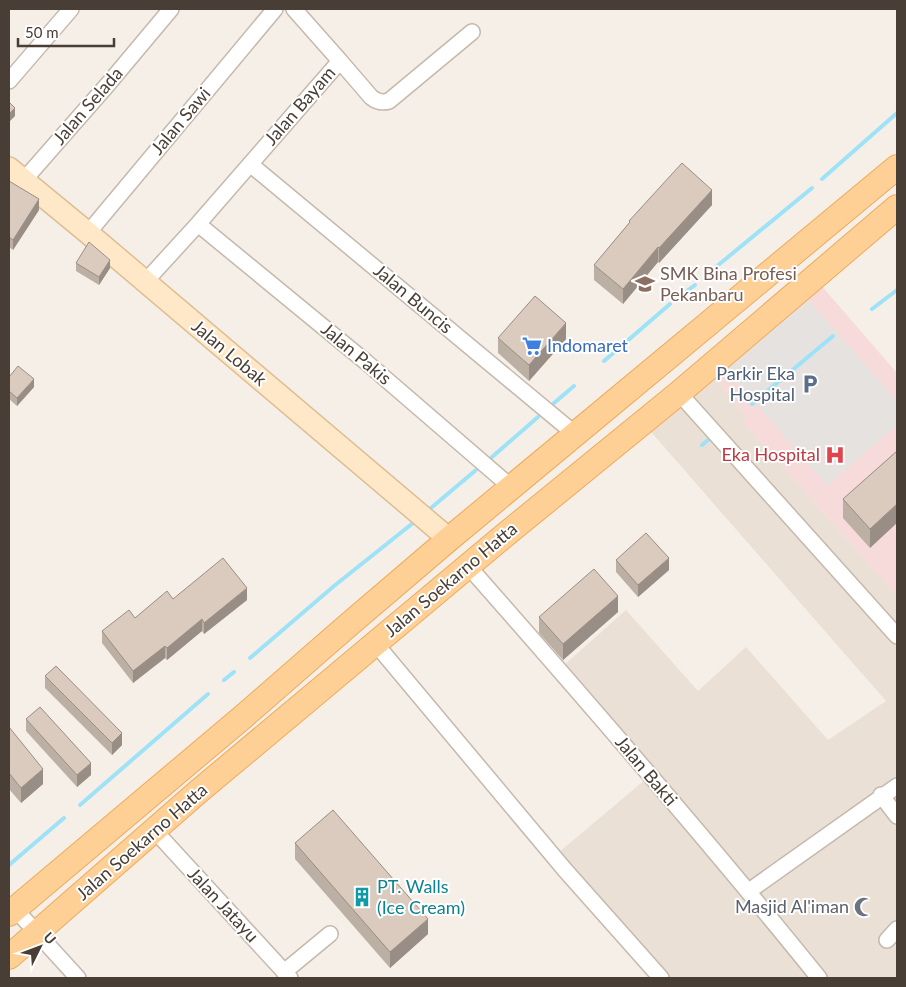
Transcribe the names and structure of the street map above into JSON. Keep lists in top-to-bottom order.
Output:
{
  "streets": {
    "main road": ["Jalan Lobak", "Jalan Soekarno Hatta"],
    "street": [
      "Jalan Selada",
      "Jalan Bayam",
      "Jalan Sawi",
      "Jalan Buncis",
      "Jalan Pakis",
      "Jalan Bakti",
      "Jalan Jatayu"
    ]
  },
  "crossings": [
    ["Jalan Selada", "Jalan Lobak"],
    ["Jalan Bayam", "Jalan Buncis"],
    ["Jalan Bayam", "Jalan Lobak"],
    ["Jalan Bayam", "Jalan Pakis"],
    ["Jalan Sawi", "Jalan Lobak"],
    ["Jalan Buncis", "Jalan Soekarno Hatta"],
    ["Jalan Lobak", "Jalan Soekarno Hatta"],
    ["Jalan Pakis", "Jalan Soekarno Hatta"],
    ["Jalan Soekarno Hatta", "Jalan Bakti"],
    ["Jalan Soekarno Hatta", "Jalan Jatayu"]
  ],
  "places": {
    "school or university": ["SMK Bina Profesi Pekanbaru"],
    "supermarket": ["Indomaret"],
    "parking": ["Parkir Eka Hospital"],
    "hospital": ["Eka Hospital"],
    "building": ["PT. Walls (Ice Cream)"],
    "mosque": ["Masjid Al'iman"]
  },
  "scale_bar": "50 m",
  "north": "top right"
}
